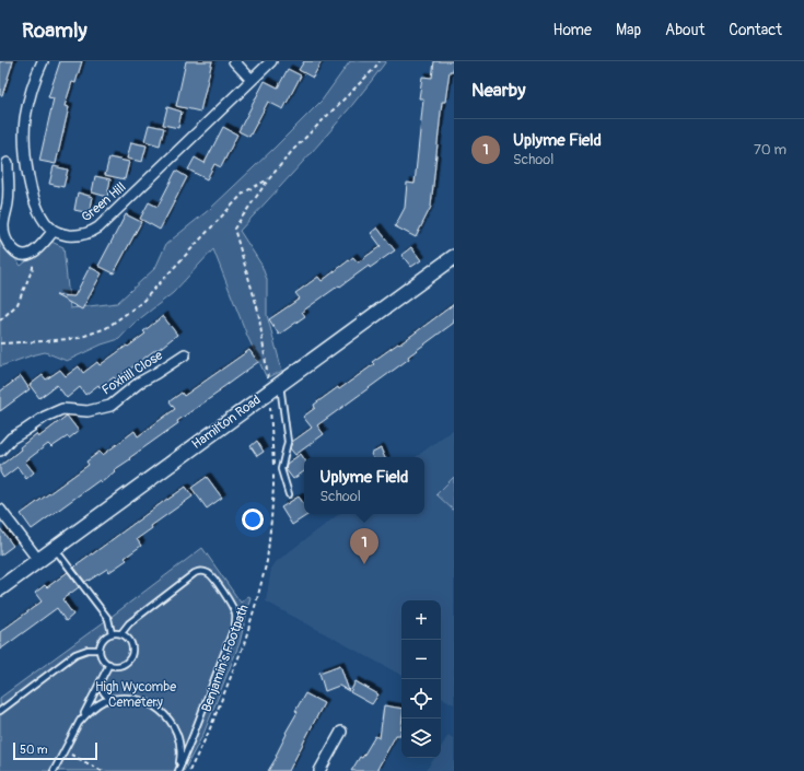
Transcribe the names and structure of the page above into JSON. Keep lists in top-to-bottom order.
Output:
{
  "streets": {
    "street": ["Green Hill", "Foxhill Close", "Hamilton Road"],
    "path": ["Benjamin's Footpath"]
  },
  "crossings": [
    ["Hamilton Road", "Benjamin's Footpath"]
  ],
  "parks": ["High Wycombe Cemetery"],
  "scale_bar": "50 m",
  "page": {
    "header": "Roamly",
    "nav": [
      "Home",
      "Map",
      "About",
      "Contact"
    ],
    "heading": "Nearby",
    "list": [
      {
        "mark": "1",
        "name": "Uplyme Field",
        "note": "School",
        "value": "70 m"
      }
    ],
    "popup": ["Uplyme Field", "School"],
    "pins": "1",
    "map_buttons": ["+", "−"],
    "scale": "50 m"
  }
}
